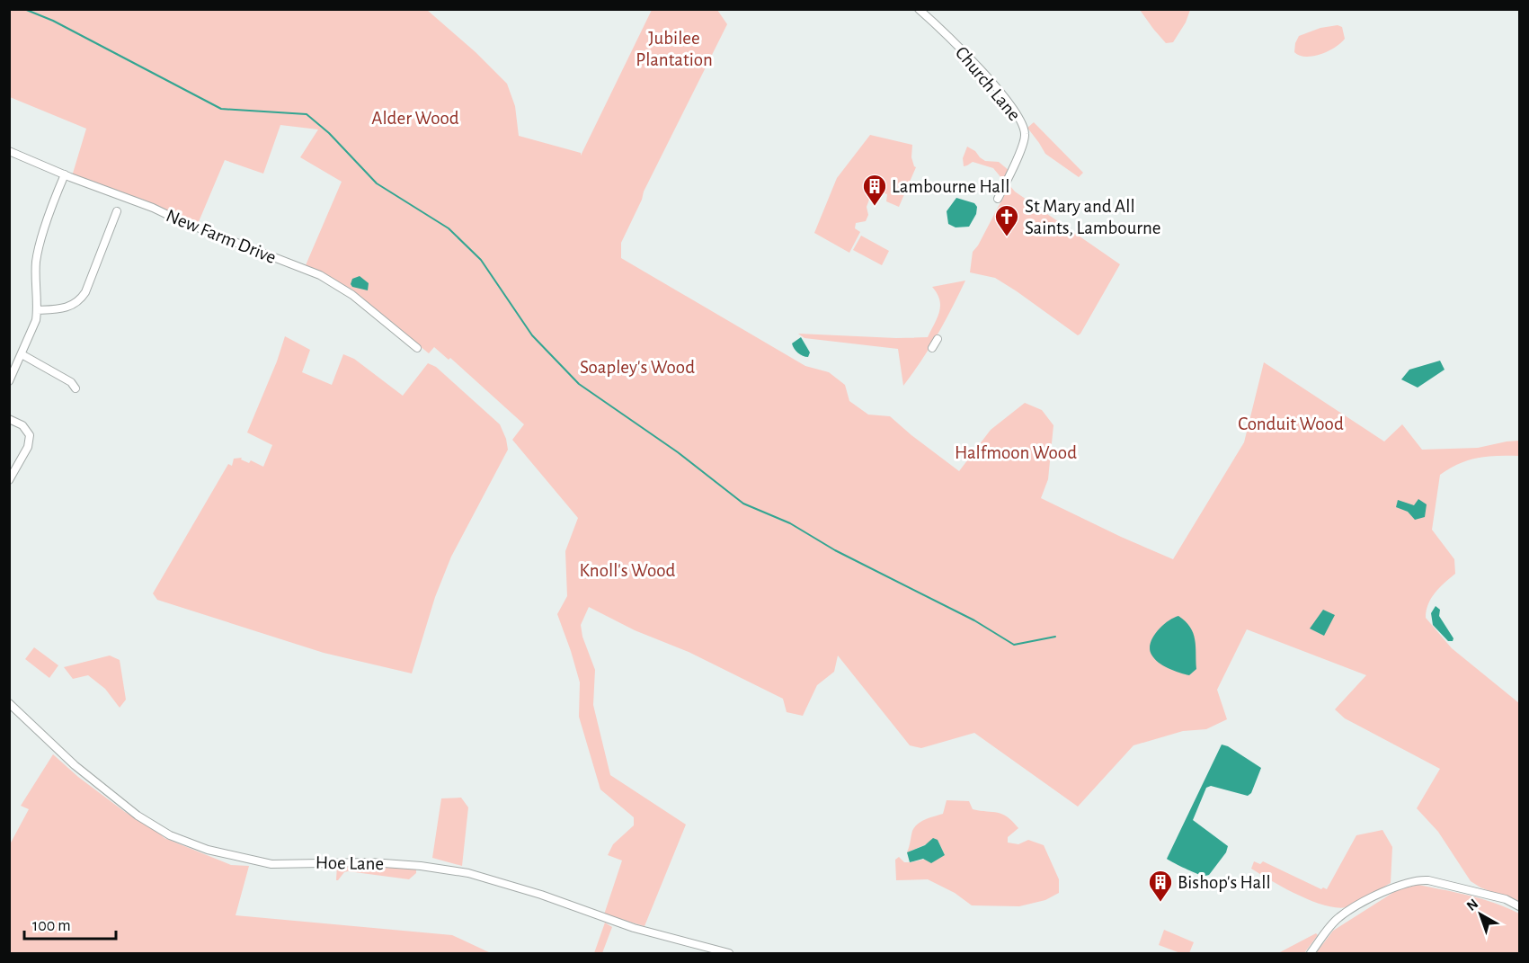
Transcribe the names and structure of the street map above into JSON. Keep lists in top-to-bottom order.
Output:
{
  "streets": {
    "street": ["Church Lane", "New Farm Drive", "Hoe Lane"]
  },
  "parks": [
    "Jubilee Plantation",
    "Alder Wood",
    "Soapley's Wood",
    "Conduit Wood",
    "Halfmoon Wood",
    "Knoll's Wood"
  ],
  "places": {
    "building": ["Lambourne Hall", "Bishop's Hall"],
    "church": ["St Mary and All Saints, Lambourne"]
  },
  "scale_bar": "100 m",
  "north": "top left"
}
